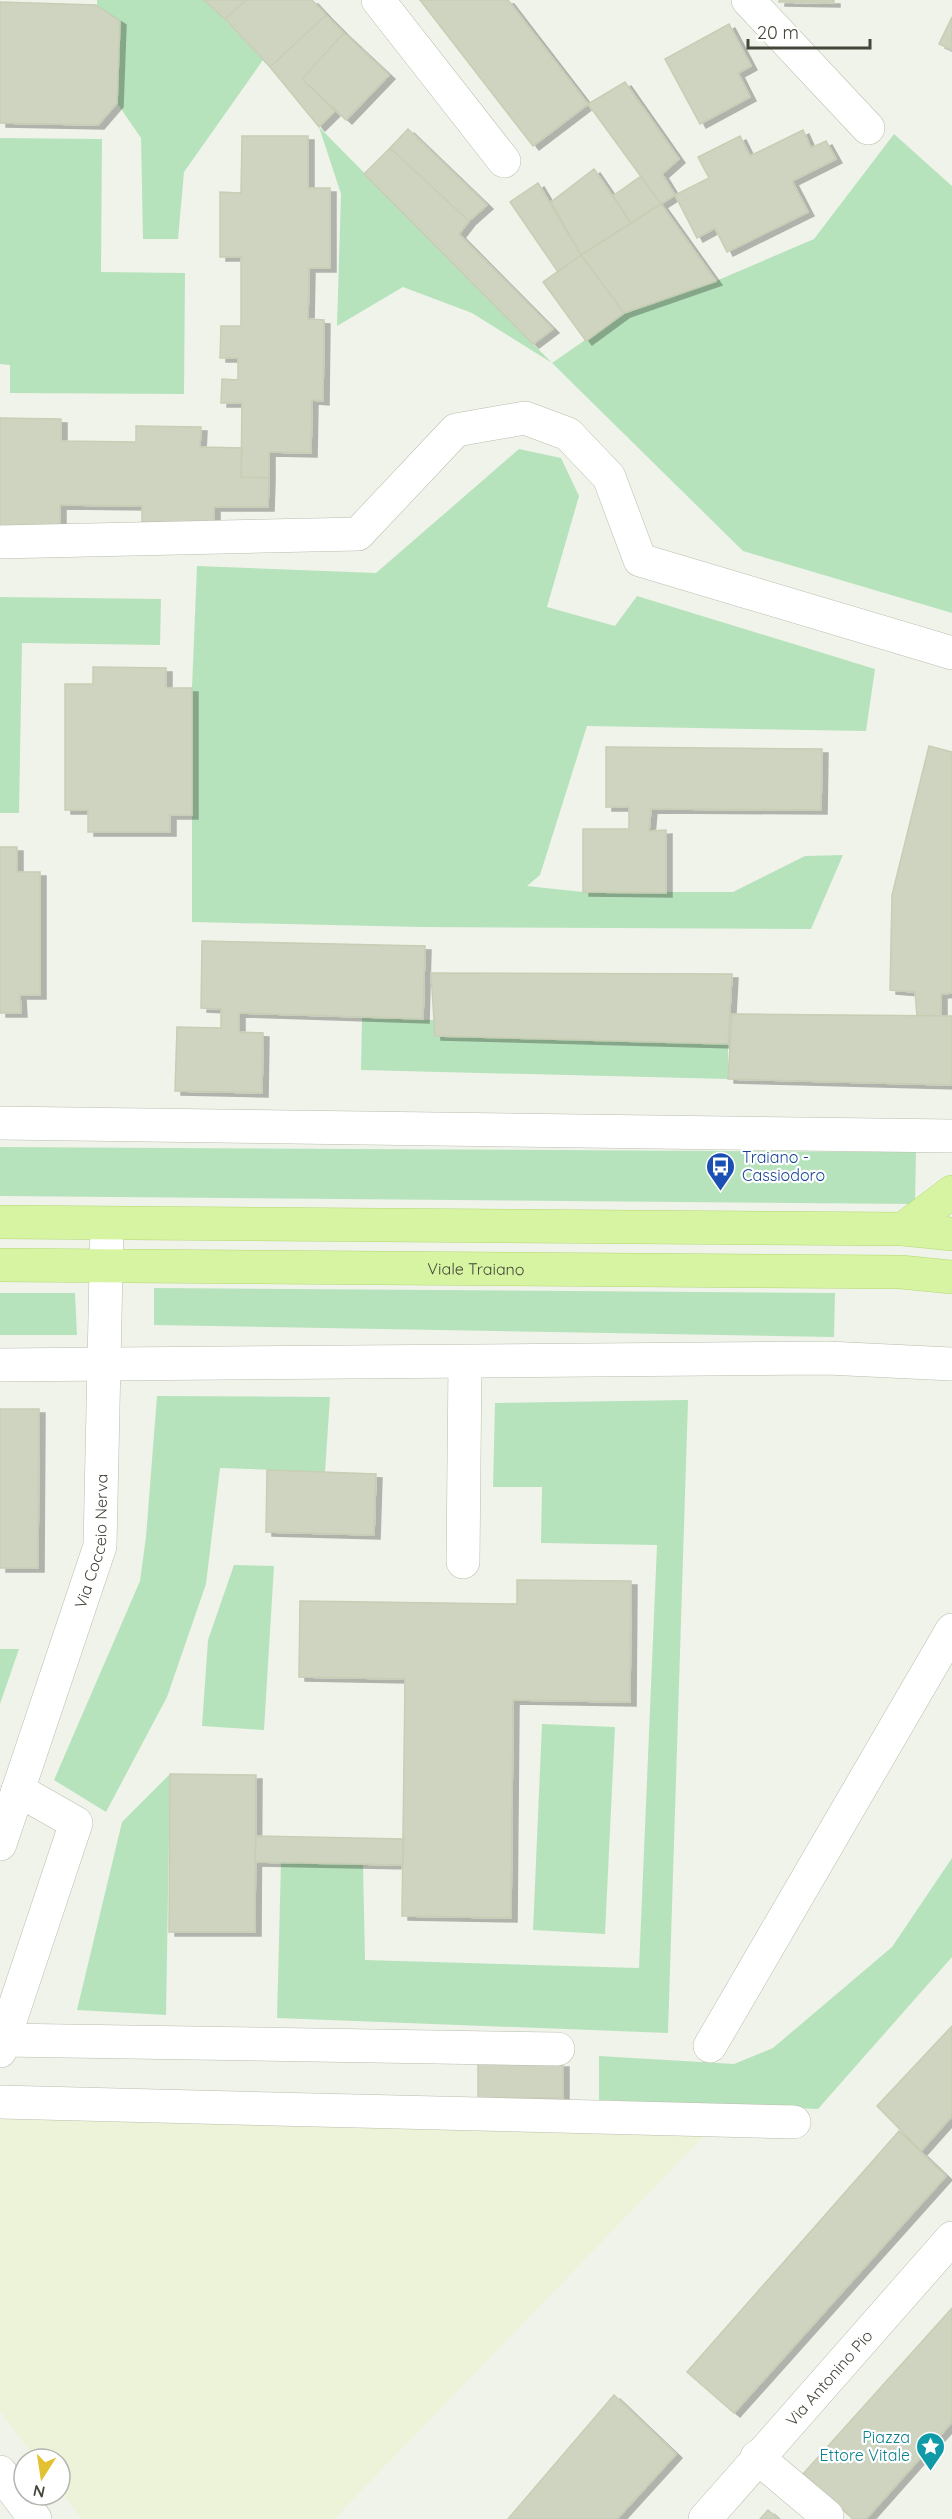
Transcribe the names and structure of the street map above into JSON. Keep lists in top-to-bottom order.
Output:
{
  "streets": {
    "main road": ["Viale Traiano"],
    "street": ["Via Cocceio Nerva", "Via Antonino Pio"]
  },
  "crossings": [
    ["Viale Traiano", "Via Cocceio Nerva"]
  ],
  "places": {
    "bus stop": ["Traiano - Cassiodoro"],
    "place": ["Piazza Ettore Vitale"]
  },
  "scale_bar": "20 m",
  "north": "bottom"
}
